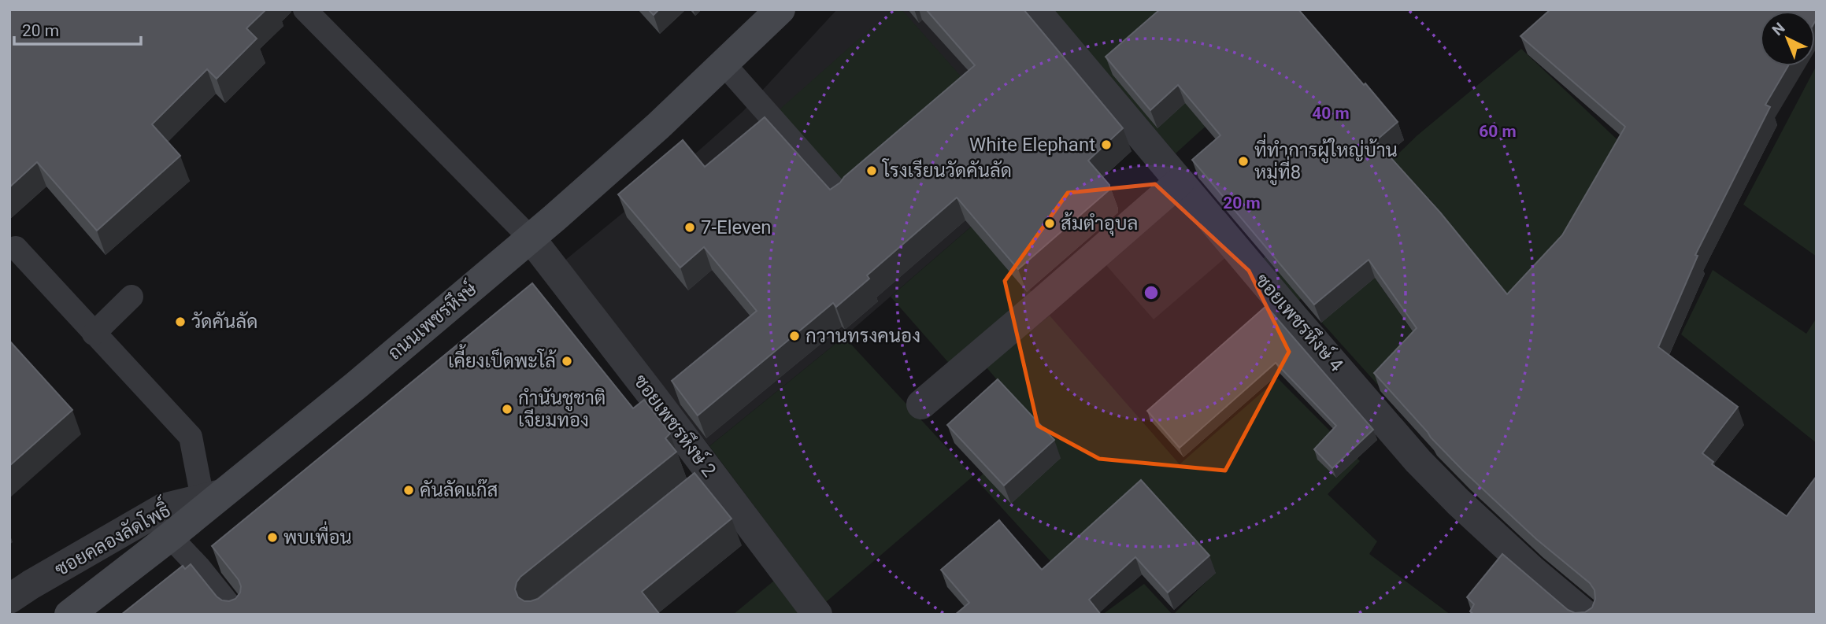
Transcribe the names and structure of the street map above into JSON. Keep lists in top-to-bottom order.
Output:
{
  "streets": {
    "main road": ["ถนนเพชรหึงษ์"],
    "street": ["ซอยเพชรหึงษ์ 4", "ซอยเพชรหึงษ์ 2", "ซอยคลองลัดโพธิ์"]
  },
  "crossings": [
    ["ถนนเพชรหึงษ์", "ซอยเพชรหึงษ์ 2"],
    ["ถนนเพชรหึงษ์", "ซอยคลองลัดโพธิ์"]
  ],
  "places": [
    "White Elephant",
    "ที่ทำการผู้ใหญ่บ้าน หมู่ที่8",
    "โรงเรียนวัดคันลัด",
    "ส้มตำอุบล",
    "7-Eleven",
    "วัดคันลัด",
    "กวานทรงคนอง",
    "เคี้ยงเป็ดพะโล้",
    "กำนันชูชาติ เจียมทอง",
    "คันลัดแก๊ส",
    "พบเพื่อน"
  ],
  "scale_bar": "20 m",
  "north": "top left",
  "rings": ["40 m", "60 m", "20 m"]
}
